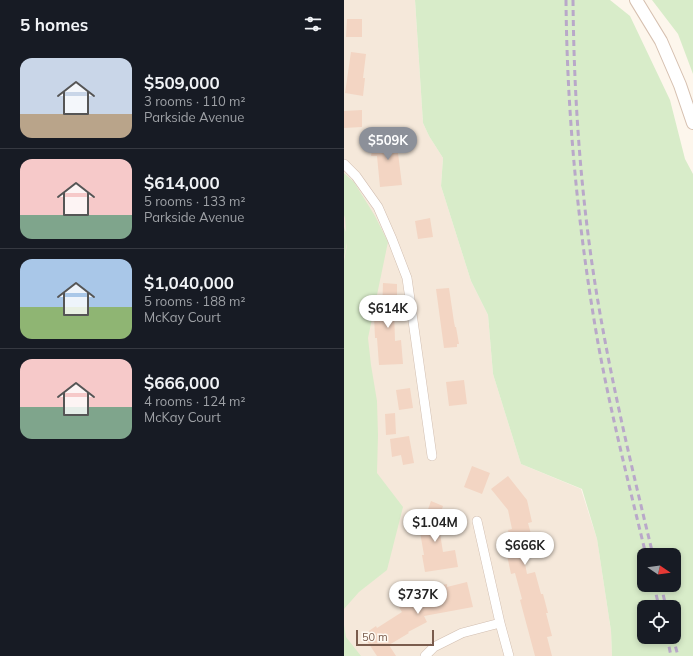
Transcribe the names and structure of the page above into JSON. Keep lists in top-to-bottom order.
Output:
{
  "scale_bar": "50 m",
  "north": "right",
  "page": {
    "heading": "5 homes",
    "list": [
      {
        "name": "$509,000",
        "note": "3 rooms · 110 m² · Parkside Avenue"
      },
      {
        "name": "$614,000",
        "note": "5 rooms · 133 m² · Parkside Avenue"
      },
      {
        "name": "$1,040,000",
        "note": "5 rooms · 188 m² · McKay Court"
      },
      {
        "name": "$666,000",
        "note": "4 rooms · 124 m² · McKay Court"
      }
    ],
    "price": [
      "$509K",
      "$614K",
      "$1.04M",
      "$666K",
      "$737K"
    ],
    "scale": "50 m"
  }
}
